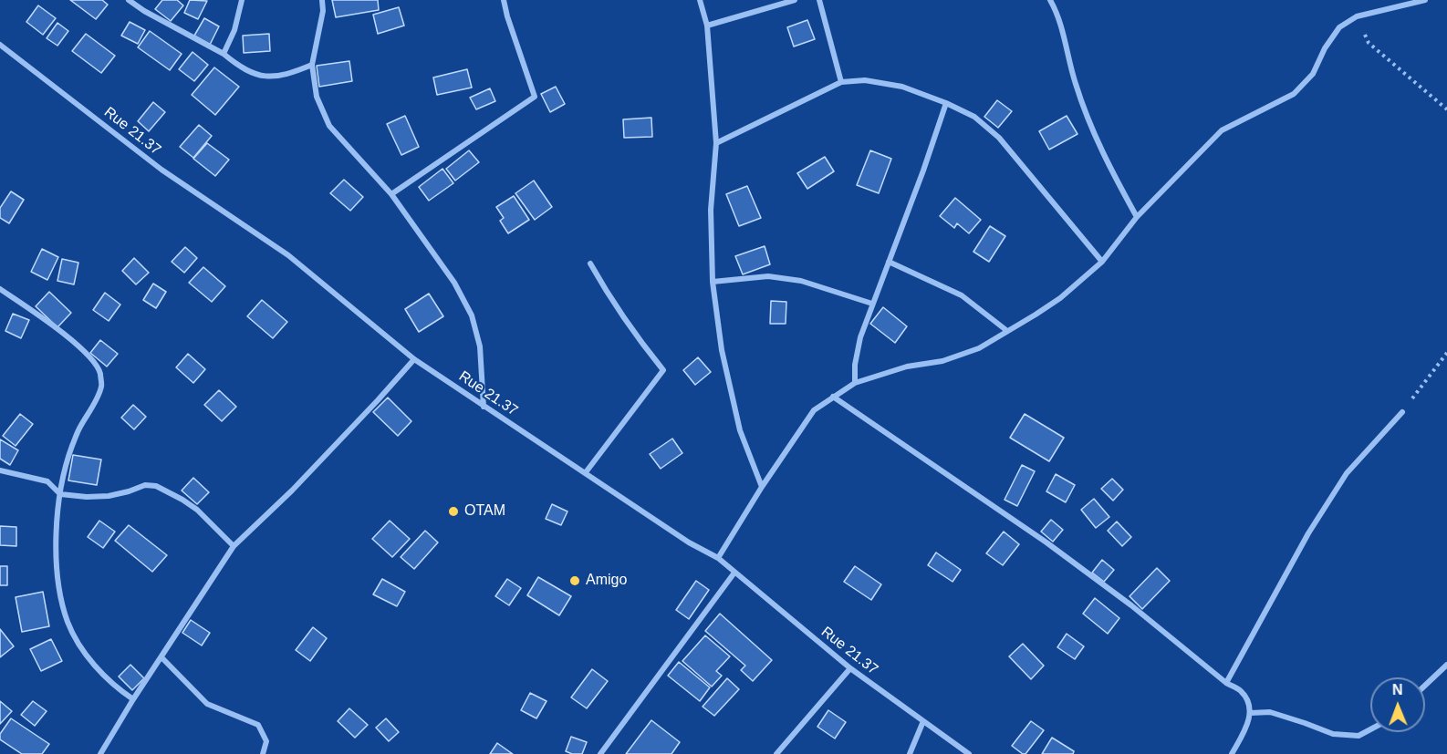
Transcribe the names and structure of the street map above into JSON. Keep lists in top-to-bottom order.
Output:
{
  "streets": {
    "street": ["Rue 21.37"]
  },
  "places": ["OTAM", "Amigo"],
  "north": "top"
}
